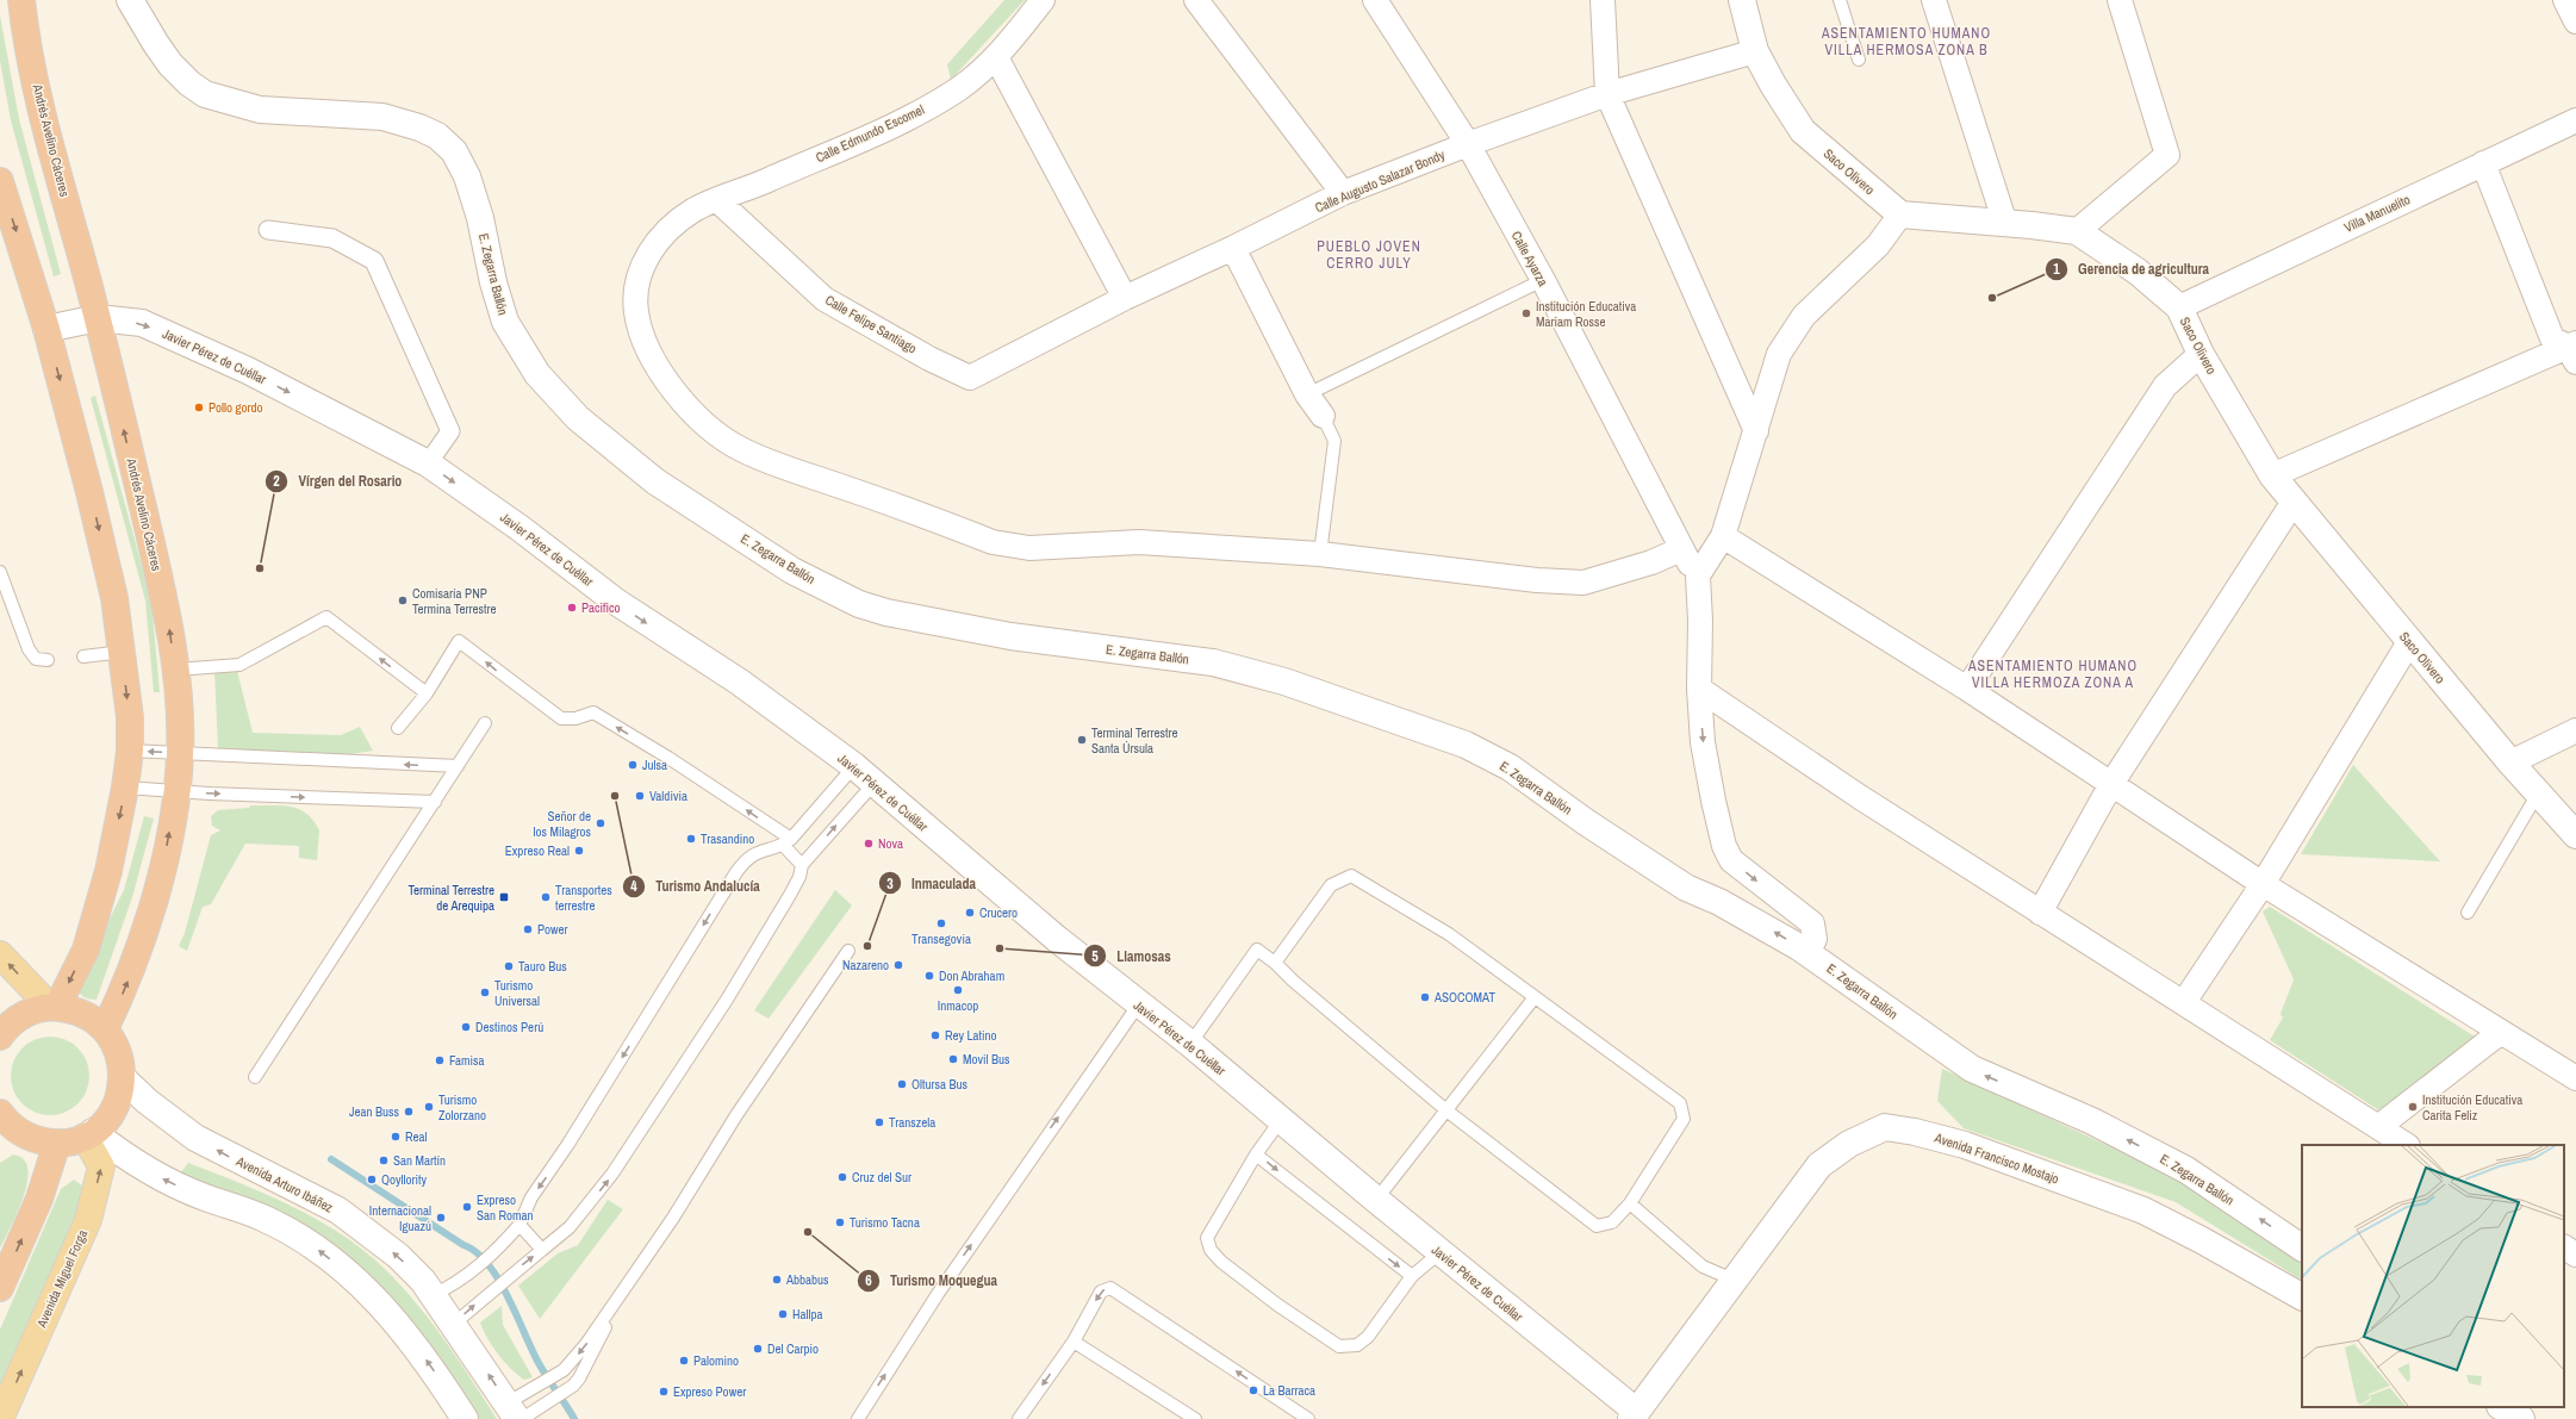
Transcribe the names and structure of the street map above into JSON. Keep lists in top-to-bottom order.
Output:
{
  "streets": {
    "highway": ["Andrés Avelino Cáceres"],
    "main road": ["Avenida Miguel Forga"],
    "street": [
      "Calle Edmundo Escomel",
      "Saco Olivero",
      "Calle Augusto Salazar Bondy",
      "Villa Manuelito",
      "Calle Ayarza",
      "E. Zegarra Ballón",
      "Calle Felipe Santiago",
      "Javier Pérez de Cuéllar",
      "Avenida Francisco Mostajo",
      "Avenida Arturo Ibáñez"
    ]
  },
  "crossings": [
    ["Calle Edmundo Escomel", "Calle Ayarza"],
    ["Calle Edmundo Escomel", "Calle Felipe Santiago"],
    ["Andrés Avelino Cáceres", "Javier Pérez de Cuéllar"],
    ["Saco Olivero", "Calle Augusto Salazar Bondy"],
    ["Saco Olivero", "Villa Manuelito"],
    ["Calle Augusto Salazar Bondy", "Calle Ayarza"],
    ["Calle Augusto Salazar Bondy", "Calle Felipe Santiago"],
    ["Javier Pérez de Cuéllar", "Avenida Francisco Mostajo"]
  ],
  "one_way": ["Javier Pérez de Cuéllar", "Avenida Miguel Forga"],
  "districts": ["ASENTAMIENTO HUMANO VILLA HERMOSA ZONA B", "PUEBLO JOVEN CERRO JULY", "ASENTAMIENTO HUMANO VILLA HERMOZA ZONA A"],
  "places": {
    "other": [
      "Gerencia de agricultura",
      "Institución Educativa Mariam Rosse",
      "Pollo gordo",
      "Vírgen del Rosario",
      "Comisaría PNP Termina Terrestre",
      "Pacifico",
      "Terminal Terrestre Santa Úrsula",
      "Julsa",
      "Turismo Andalucía",
      "Valdivia",
      "Señor de los Milagros",
      "Trasandino",
      "Nova",
      "Expreso Real",
      "Transportes terrestre",
      "Crucero",
      "Transegovia",
      "Power",
      "Inmaculada",
      "Llamosas",
      "Nazareno",
      "Tauro Bus",
      "Don Abraham",
      "Inmacop",
      "Turismo Universal",
      "ASOCOMAT",
      "Destinos Perú",
      "Rey Latino",
      "Movil Bus",
      "Famisa",
      "Oltursa Bus",
      "Turismo Zolorzano",
      "Institución Educativa Carita Feliz",
      "Jean Buss",
      "Transzela",
      "Real",
      "San Martín",
      "Cruz del Sur",
      "Qoyllority",
      "Expreso San Roman",
      "Internacional Iguazú",
      "Turismo Tacna",
      "Turismo Moquegua",
      "Abbabus",
      "Hallpa",
      "Del Carpio",
      "Palomino",
      "La Barraca",
      "Expreso Power"
    ],
    "transit": ["Terminal Terrestre de Arequipa"]
  }
}
